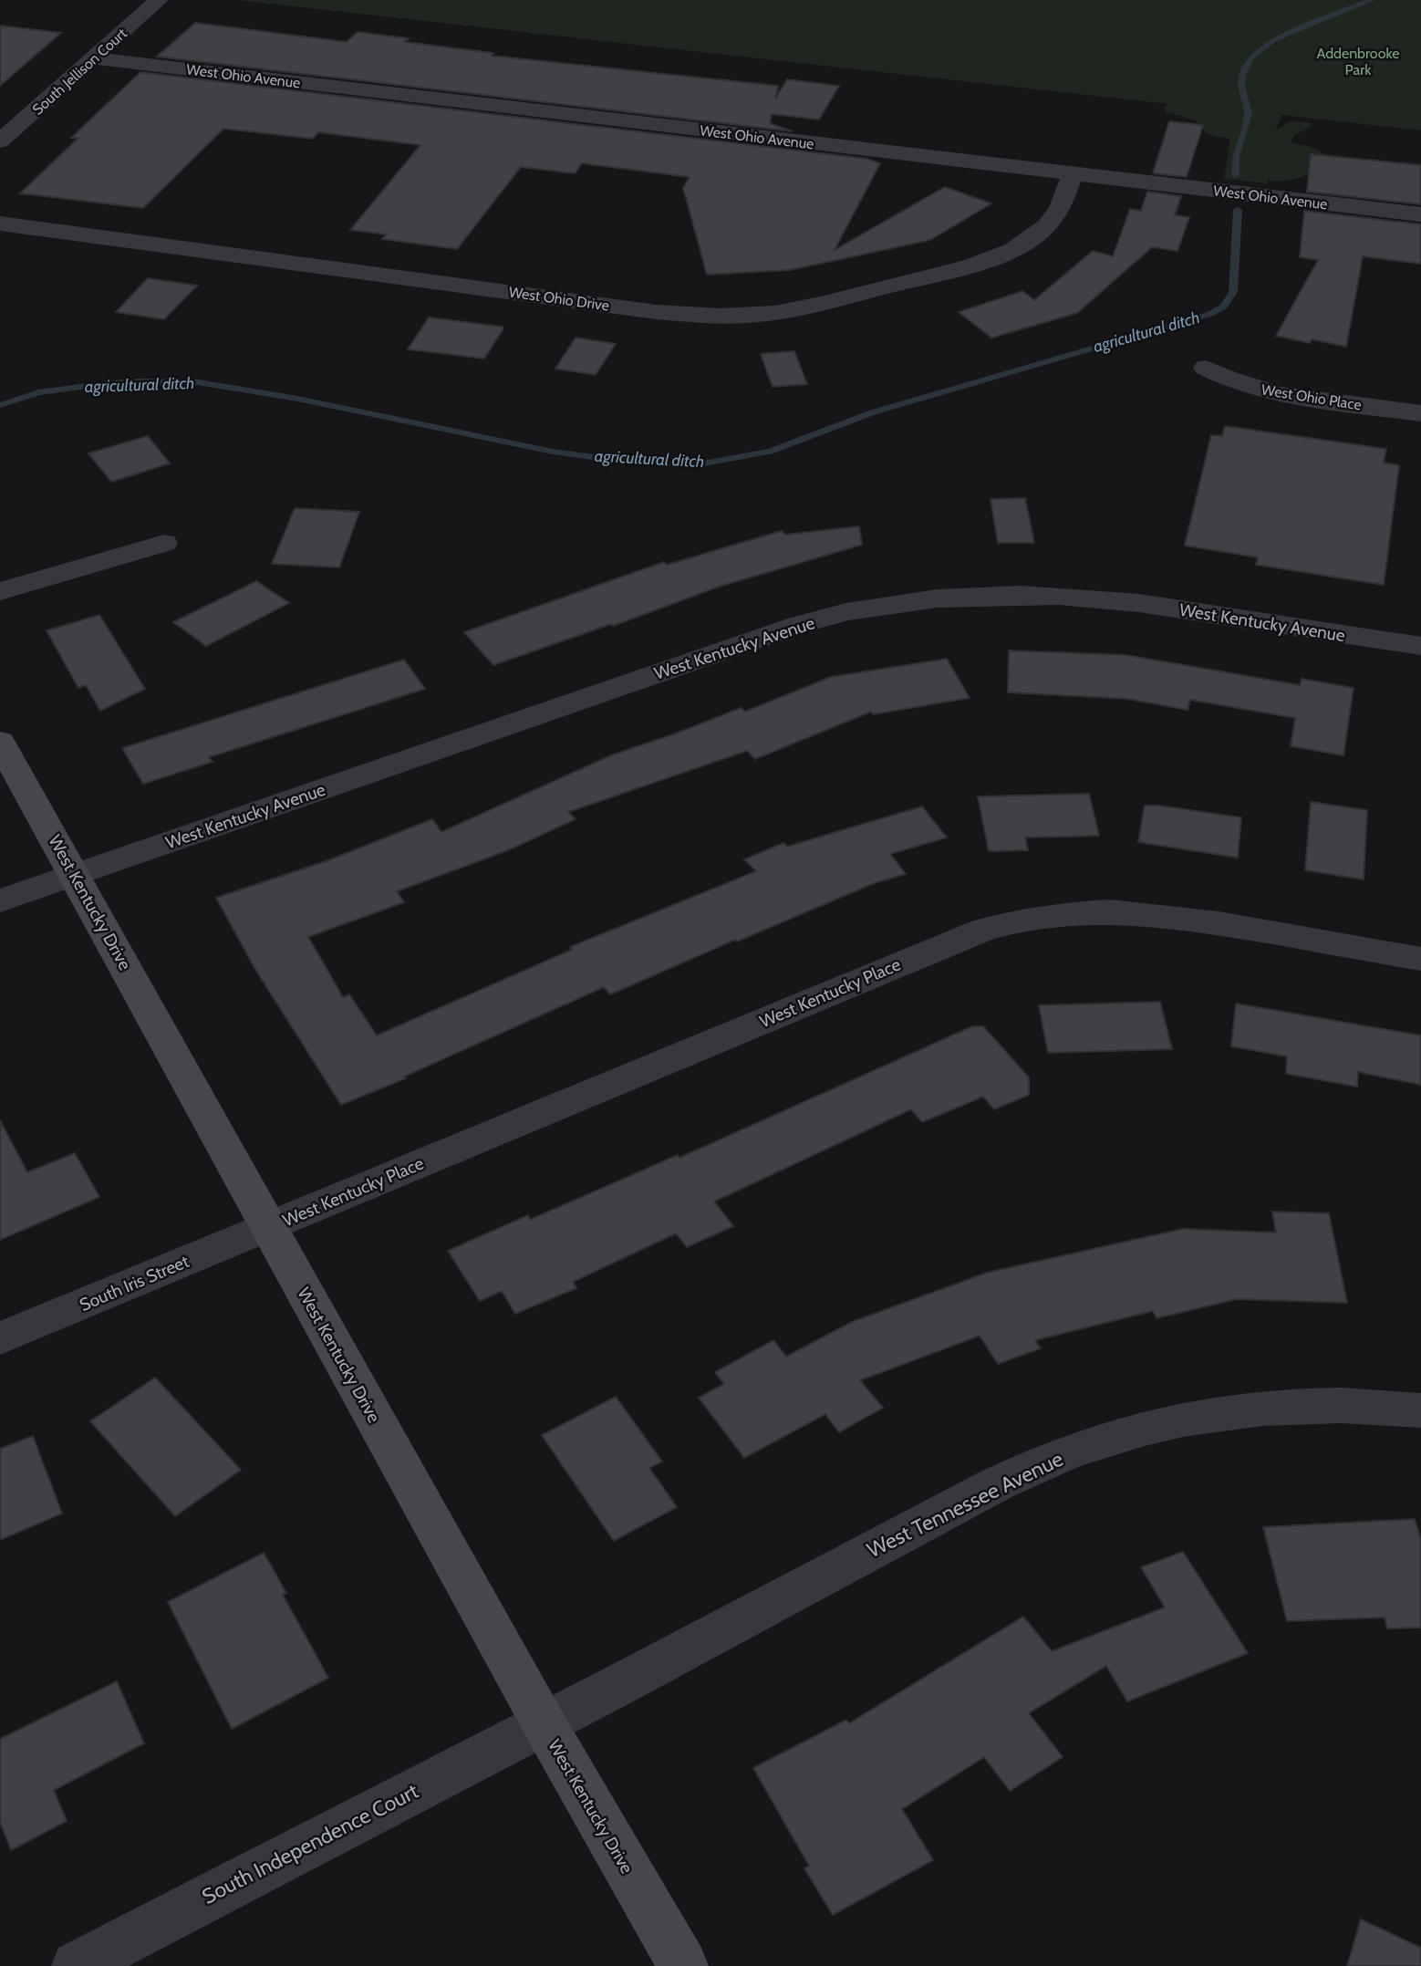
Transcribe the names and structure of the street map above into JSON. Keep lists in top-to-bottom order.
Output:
{
  "streets": {
    "street": [
      "South Jellison Court",
      "West Ohio Avenue",
      "West Ohio Drive",
      "West Ohio Place",
      "West Kentucky Avenue",
      "West Kentucky Drive",
      "West Kentucky Place",
      "South Iris Street",
      "West Tennessee Avenue",
      "South Independence Court"
    ]
  },
  "crossings": [
    ["South Jellison Court", "West Ohio Avenue"],
    ["West Ohio Avenue", "West Ohio Drive"],
    ["West Kentucky Avenue", "West Kentucky Drive"],
    ["West Kentucky Drive", "West Kentucky Place"],
    ["West Kentucky Drive", "South Iris Street"],
    ["West Kentucky Drive", "West Tennessee Avenue"],
    ["West Kentucky Drive", "South Independence Court"],
    ["West Kentucky Place", "South Iris Street"],
    ["West Tennessee Avenue", "South Independence Court"]
  ],
  "water": ["agricultural ditch"],
  "parks": ["Addenbrooke Park"]
}
